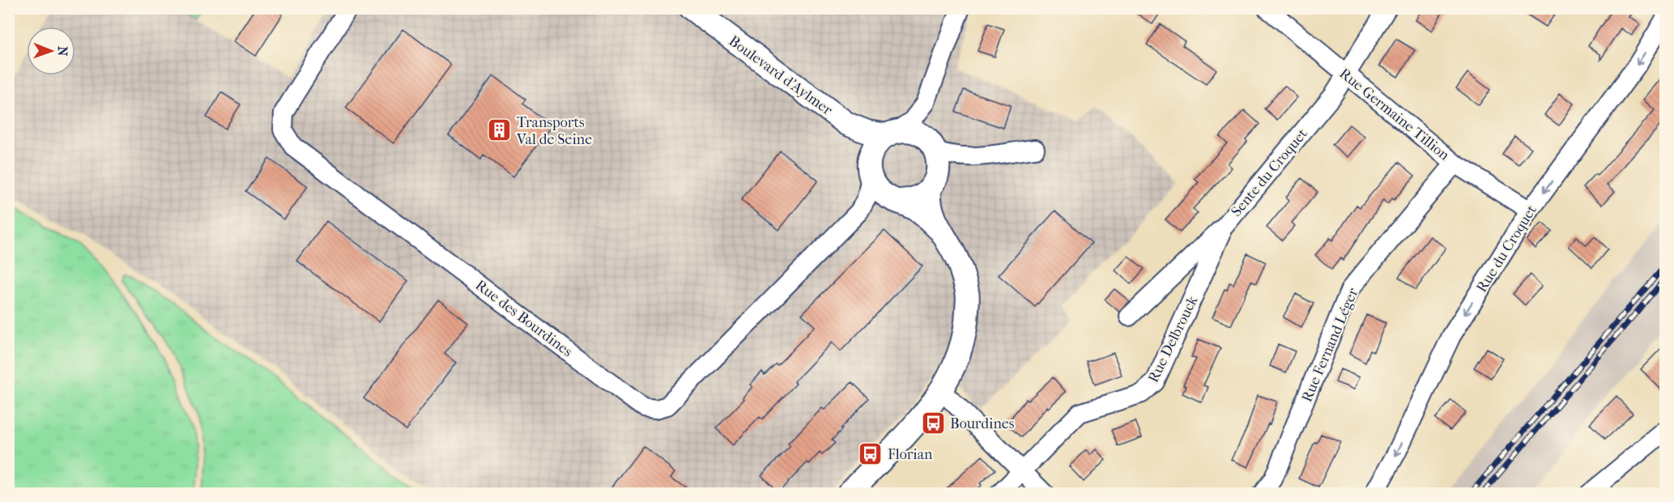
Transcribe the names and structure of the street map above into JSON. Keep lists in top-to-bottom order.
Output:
{
  "streets": {
    "street": [
      "Boulevard d'Aylmer",
      "Rue Germaine Tillion",
      "Sente du Croquet",
      "Rue du Croquet",
      "Rue des Bourdines",
      "Rue Delbrouck",
      "Rue Fernand Léger"
    ]
  },
  "crossings": [
    ["Boulevard d'Aylmer", "Rue des Bourdines"],
    ["Rue Germaine Tillion", "Sente du Croquet"],
    ["Rue Germaine Tillion", "Rue du Croquet"],
    ["Rue Germaine Tillion", "Rue Fernand Léger"],
    ["Sente du Croquet", "Rue Delbrouck"]
  ],
  "one_way": ["Rue du Croquet"],
  "places": {
    "building": ["Transports Val de Seine"],
    "bus stop": ["Bourdines", "Florian"]
  },
  "north": "right"
}
